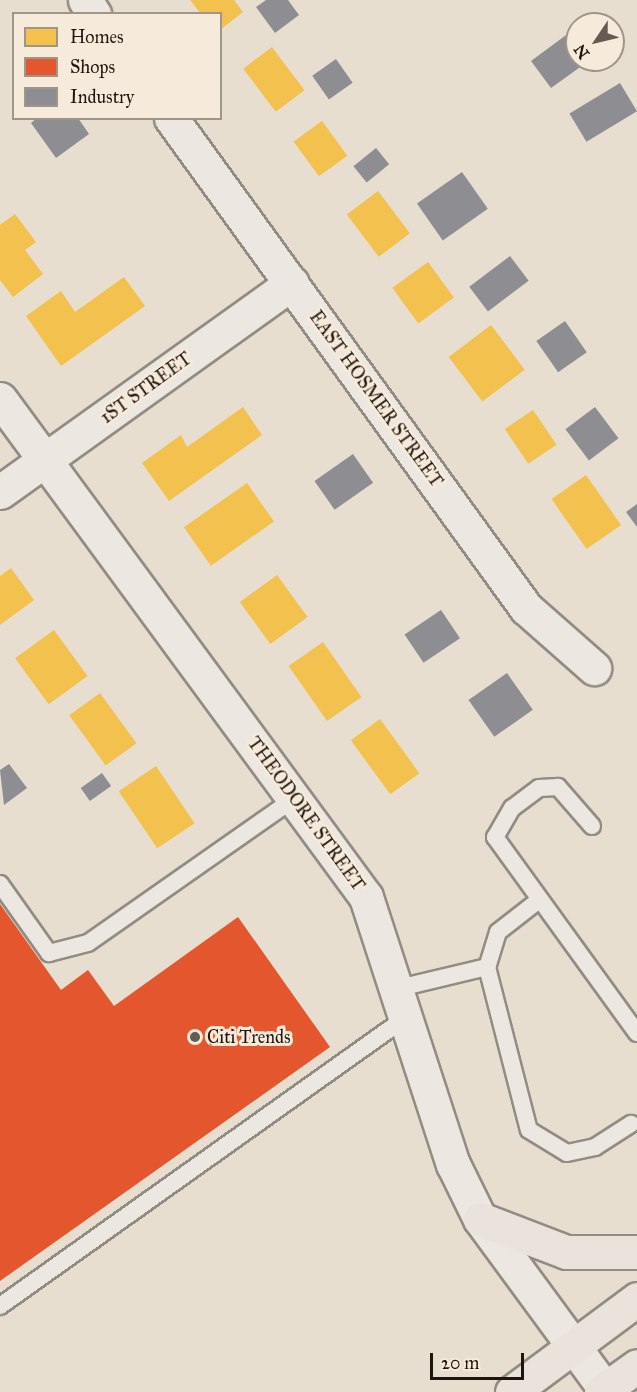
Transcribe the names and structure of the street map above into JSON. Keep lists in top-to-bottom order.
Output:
{
  "streets": {
    "street": ["1ST STREET", "EAST HOSMER STREET", "THEODORE STREET"]
  },
  "crossings": [
    ["1ST STREET", "EAST HOSMER STREET"],
    ["1ST STREET", "THEODORE STREET"]
  ],
  "places": ["Citi Trends"],
  "legend": ["Homes", "Shops", "Industry"],
  "scale_bar": "20 m",
  "north": "bottom left"
}
